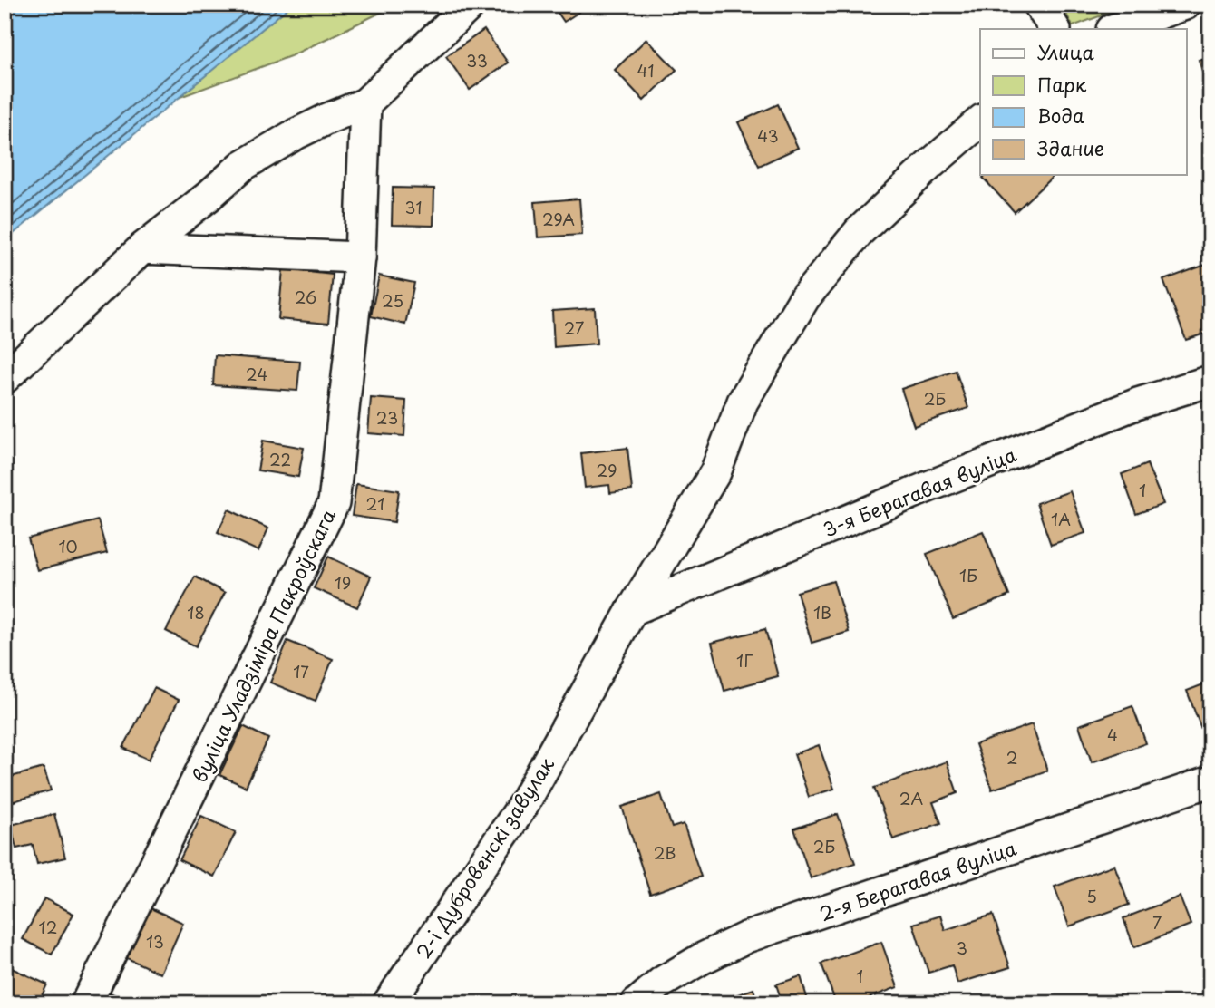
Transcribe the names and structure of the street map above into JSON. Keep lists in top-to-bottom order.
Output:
{
  "streets": {
    "street": [
      "3-я Берагавая вуліца",
      "вуліца Уладзіміра Пакроўскага",
      "2-і Дубровенскі завулак",
      "2-я Берагавая вуліца"
    ]
  },
  "crossings": [
    ["3-я Берагавая вуліца", "2-і Дубровенскі завулак"]
  ],
  "house_numbers": [
    "33",
    "41",
    "43",
    "31",
    "29А",
    "26",
    "25",
    "27",
    "24",
    "2Б",
    "23",
    "22",
    "29",
    "1",
    "21",
    "1А",
    "10",
    "1Б",
    "19",
    "18",
    "1В",
    "1Г",
    "17",
    "4",
    "2",
    "2А",
    "2Б",
    "2В",
    "5",
    "7",
    "12",
    "13",
    "3",
    "1"
  ],
  "legend": [
    "Улица",
    "Парк",
    "Вода",
    "Здание"
  ]
}
